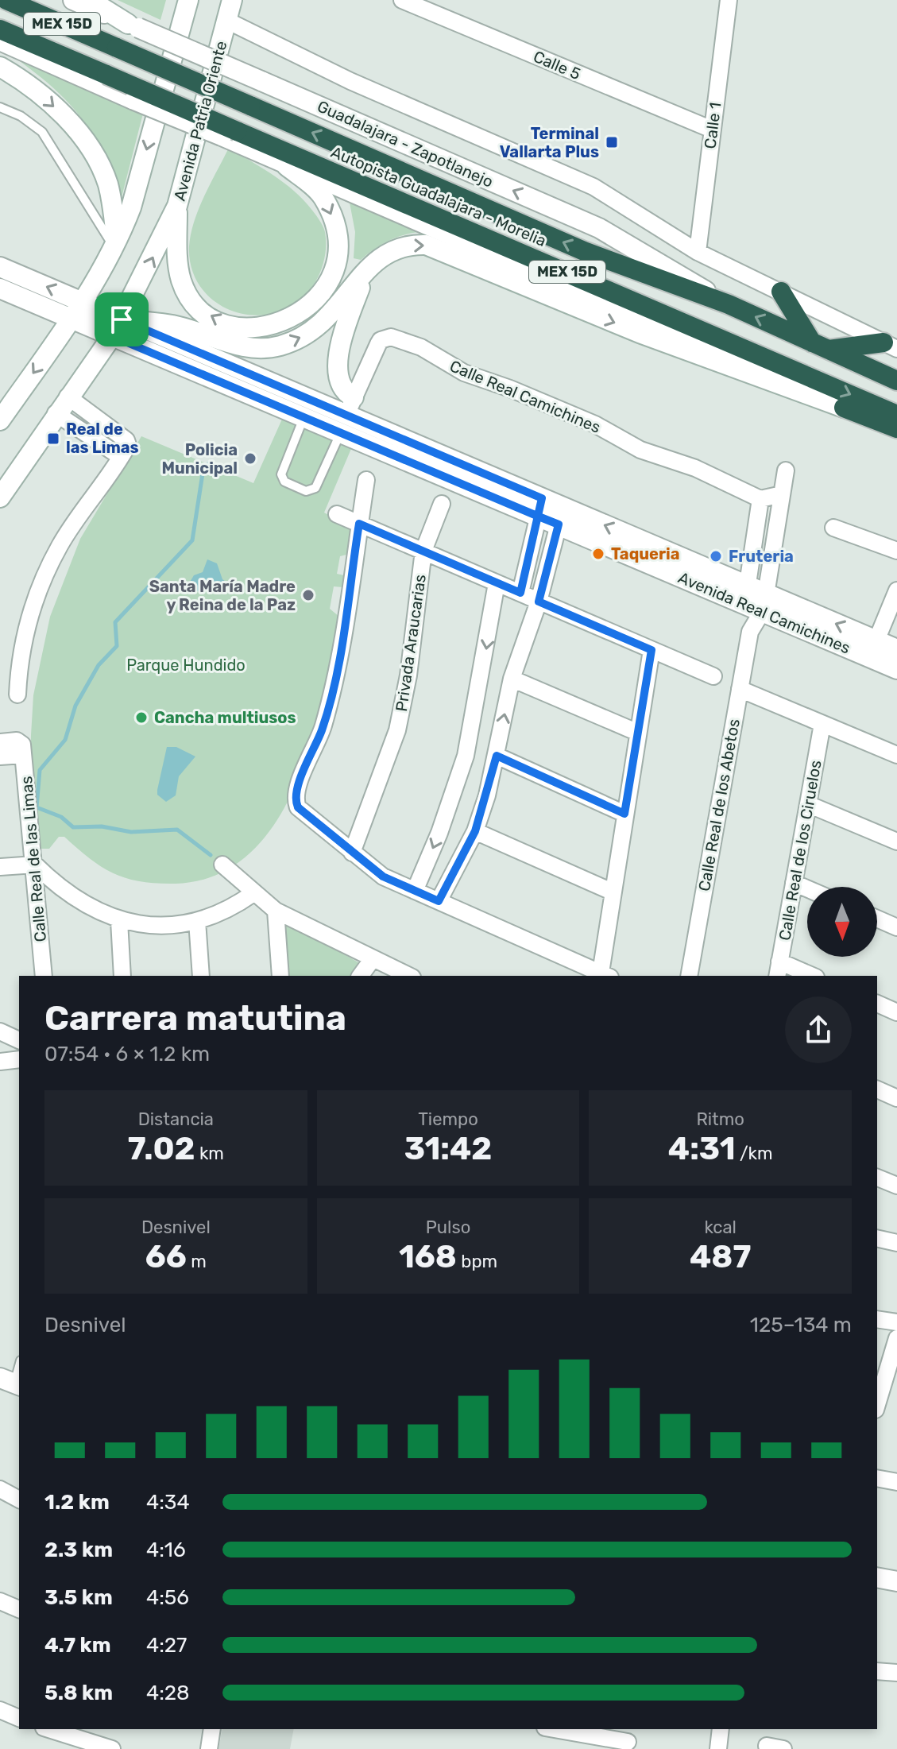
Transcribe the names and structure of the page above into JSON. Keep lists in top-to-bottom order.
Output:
{
  "streets": {
    "highway": ["MEX 15D", "Autopista Guadalajara - Morelia"],
    "street": [
      "Calle 5",
      "Avenida Patria Oriente",
      "Calle 1",
      "Guadalajara - Zapotlanejo",
      "Calle Real Camichines",
      "Avenida Real Camichines",
      "Privada Araucarias",
      "Calle Real de los Abetos",
      "Calle Real de los Ciruelos",
      "Calle Real de las Limas"
    ]
  },
  "crossings": [
    ["Calle 5", "Calle 1"],
    ["Avenida Patria Oriente", "Avenida Real Camichines"],
    ["Guadalajara - Zapotlanejo", "Autopista Guadalajara - Morelia"],
    ["Calle Real Camichines", "Avenida Real Camichines"],
    ["Calle Real Camichines", "Calle Real de los Abetos"],
    ["Avenida Real Camichines", "Calle Real de los Abetos"]
  ],
  "parks": ["Parque Hundido"],
  "places": {
    "transit": ["Terminal Vallarta Plus", "Real de las Limas"],
    "other": [
      "Policia Municipal",
      "Taqueria",
      "Fruteria",
      "Santa María Madre y Reina de la Paz",
      "Cancha multiusos"
    ]
  },
  "north": "bottom",
  "page": {
    "heading": ["Carrera matutina", "07:54 · 6 × 1.2 km"],
    "stats": [
      ["Distancia", "7.02 km"],
      ["Tiempo", "31:42"],
      ["Ritmo", "4:31 /km"],
      ["Desnivel", "66 m"],
      ["Pulso", "168 bpm"],
      ["kcal", "487"]
    ],
    "chart": ["Desnivel", "125–134 m"],
    "list": [
      {
        "name": "1.2 km",
        "note": "4:34"
      },
      {
        "name": "2.3 km",
        "note": "4:16"
      },
      {
        "name": "3.5 km",
        "note": "4:56"
      },
      {
        "name": "4.7 km",
        "note": "4:27"
      },
      {
        "name": "5.8 km",
        "note": "4:28"
      }
    ]
  }
}
